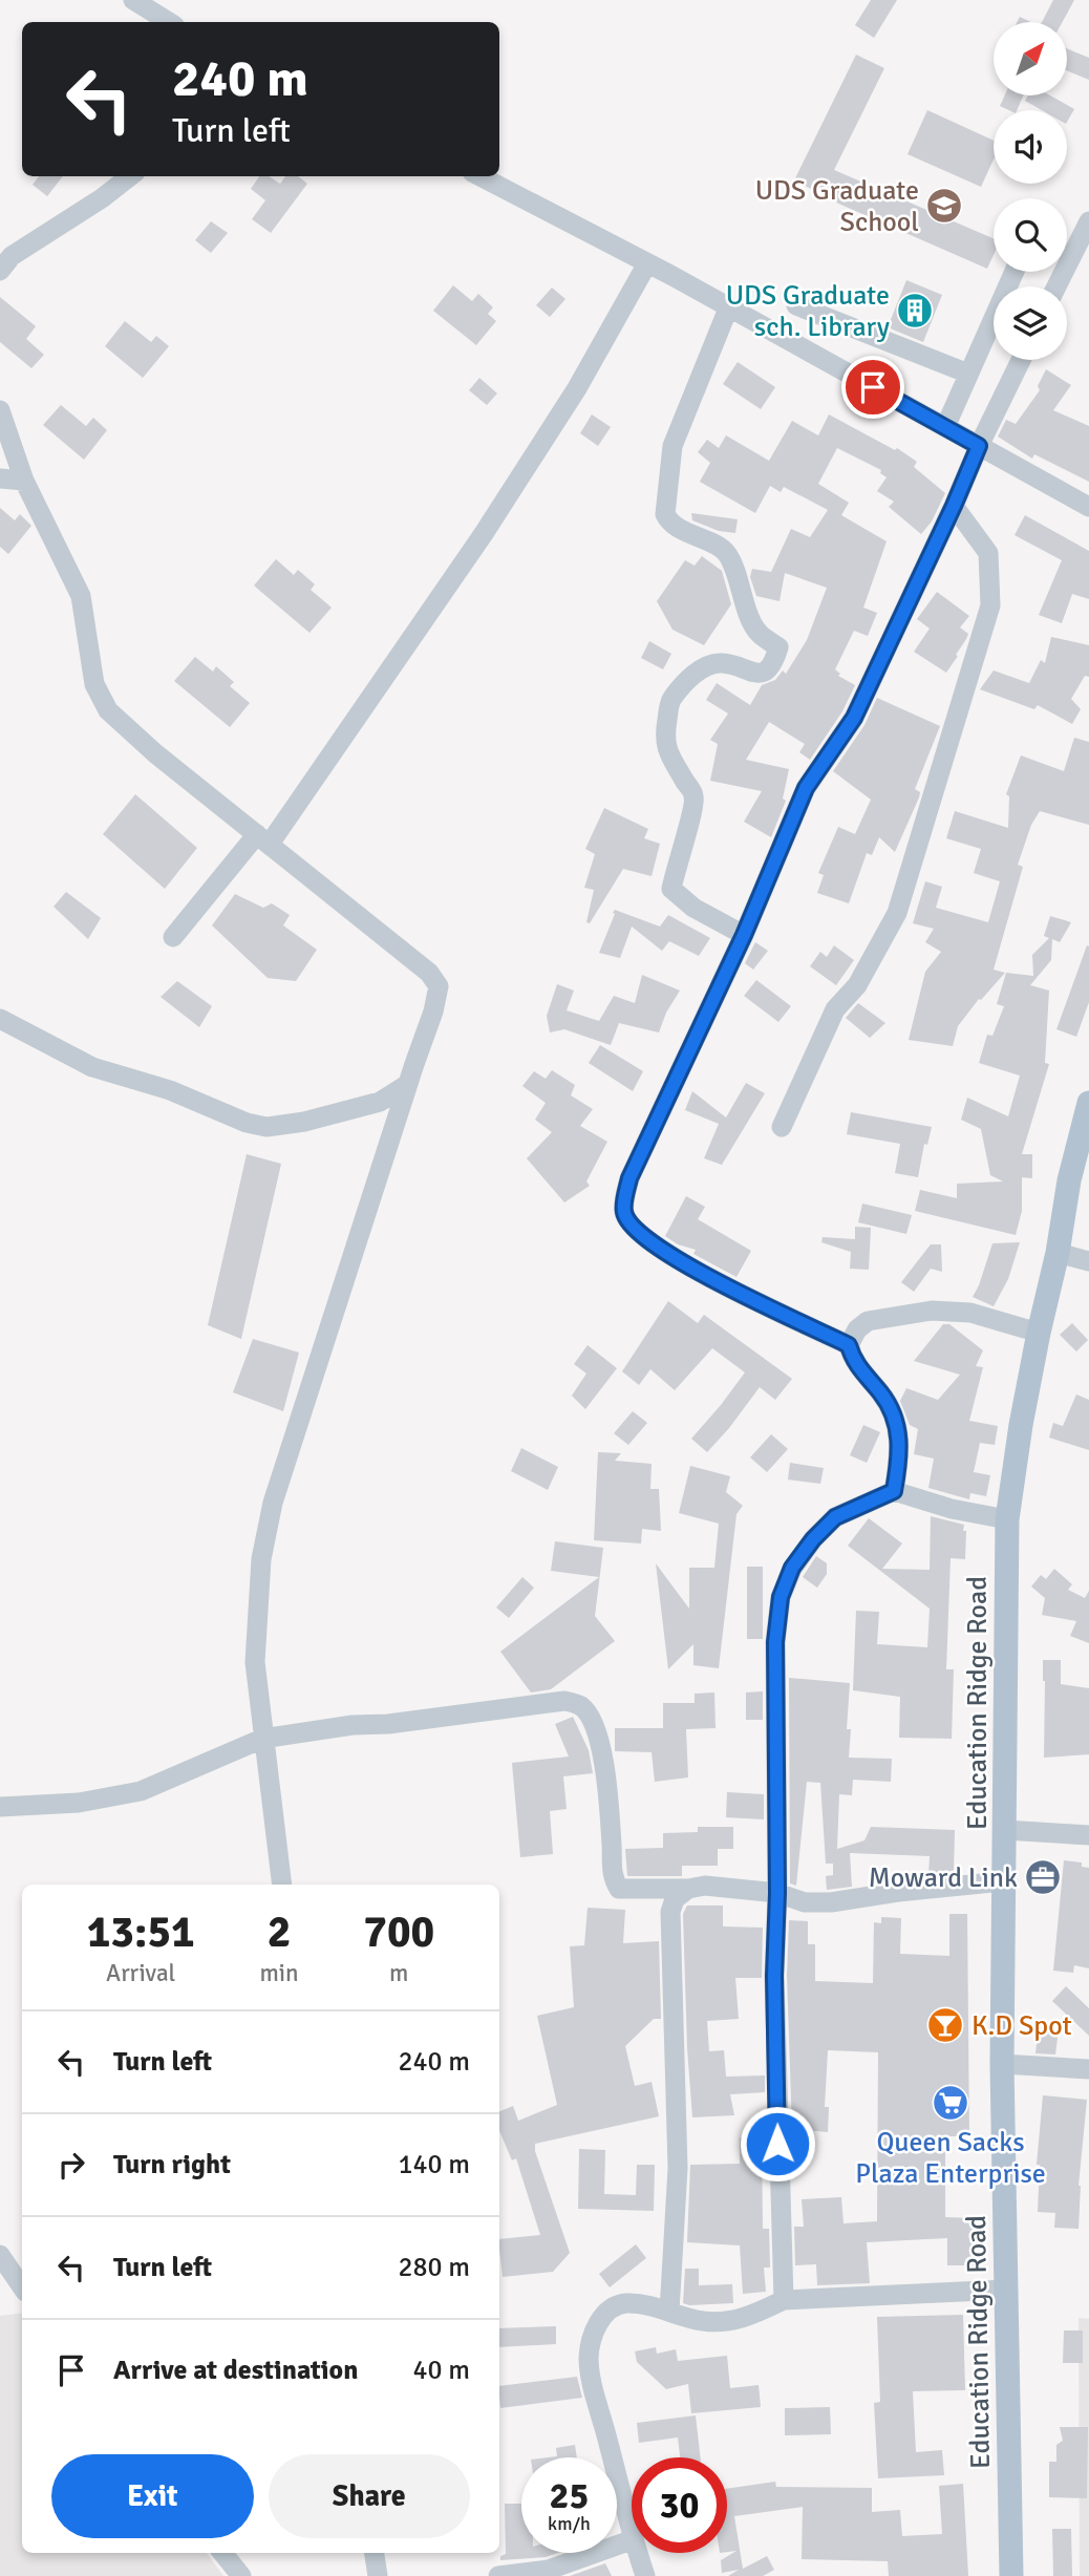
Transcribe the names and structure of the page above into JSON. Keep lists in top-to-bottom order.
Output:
{
  "streets": {
    "main road": ["Education Ridge Road"]
  },
  "places": {
    "school or university": ["UDS Graduate School"],
    "building": ["UDS Graduate sch. Library"],
    "office": ["Moward Link"],
    "bar": ["K.D Spot"],
    "supermarket": ["Queen Sacks Plaza Enterprise"]
  },
  "north": "top right",
  "page": {
    "turn": ["240 m", "Turn left"],
    "eta": [
      "13:51",
      "Arrival",
      "2",
      "min",
      "700",
      "m"
    ],
    "list": [
      {
        "name": "Turn left",
        "value": "240 m"
      },
      {
        "name": "Turn right",
        "value": "140 m"
      },
      {
        "name": "Turn left",
        "value": "280 m"
      },
      {
        "name": "Arrive at destination",
        "value": "40 m"
      }
    ],
    "buttons": ["Exit", "Share"],
    "speed": "25 km/h",
    "limit": "30"
  }
}
